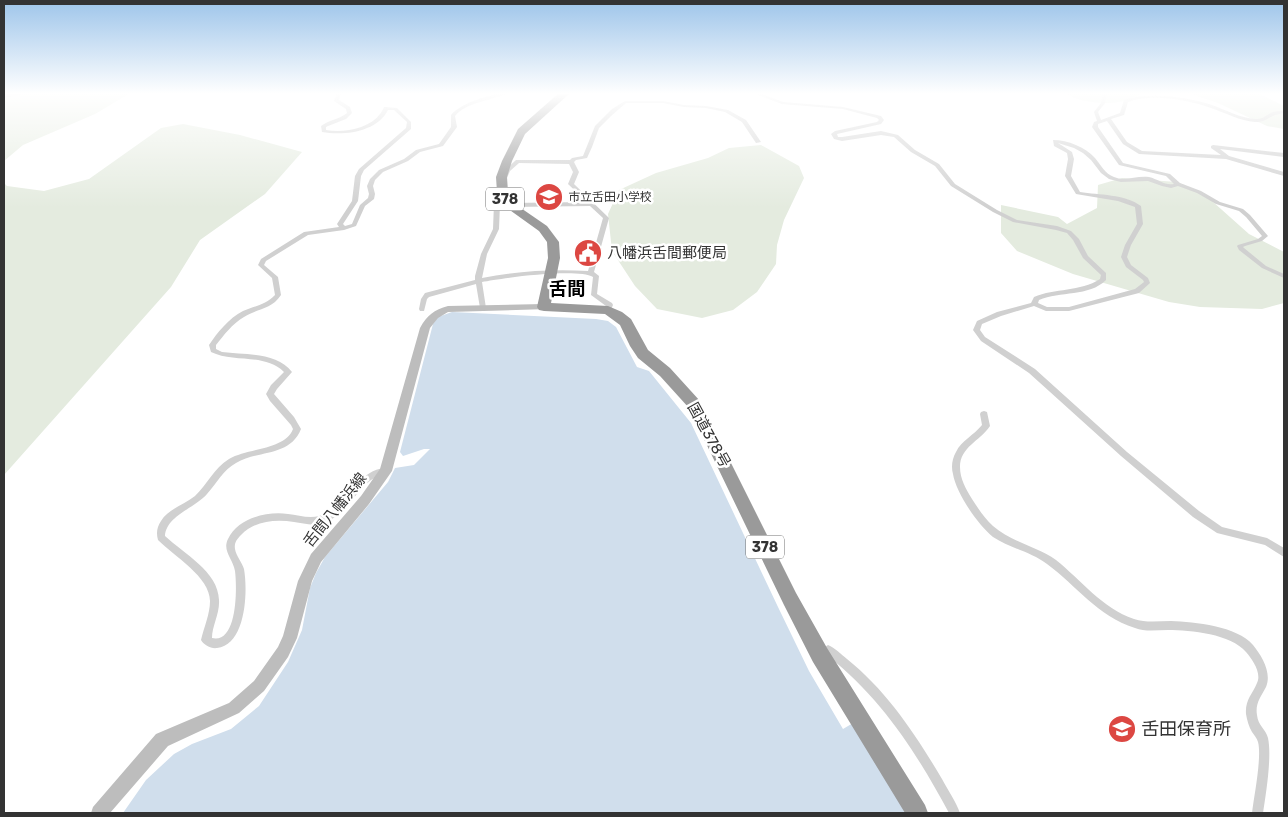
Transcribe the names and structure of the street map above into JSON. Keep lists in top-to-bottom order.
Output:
{
  "streets": {
    "highway": ["378", "国道378号"],
    "main road": ["舌間八幡浜線"]
  },
  "crossings": [
    ["378", "舌間八幡浜線"]
  ],
  "districts": ["舌間"],
  "places": {
    "school or university": ["市立舌田小学校", "舌田保育所"],
    "public building": ["八幡浜舌間郵便局"]
  }
}
